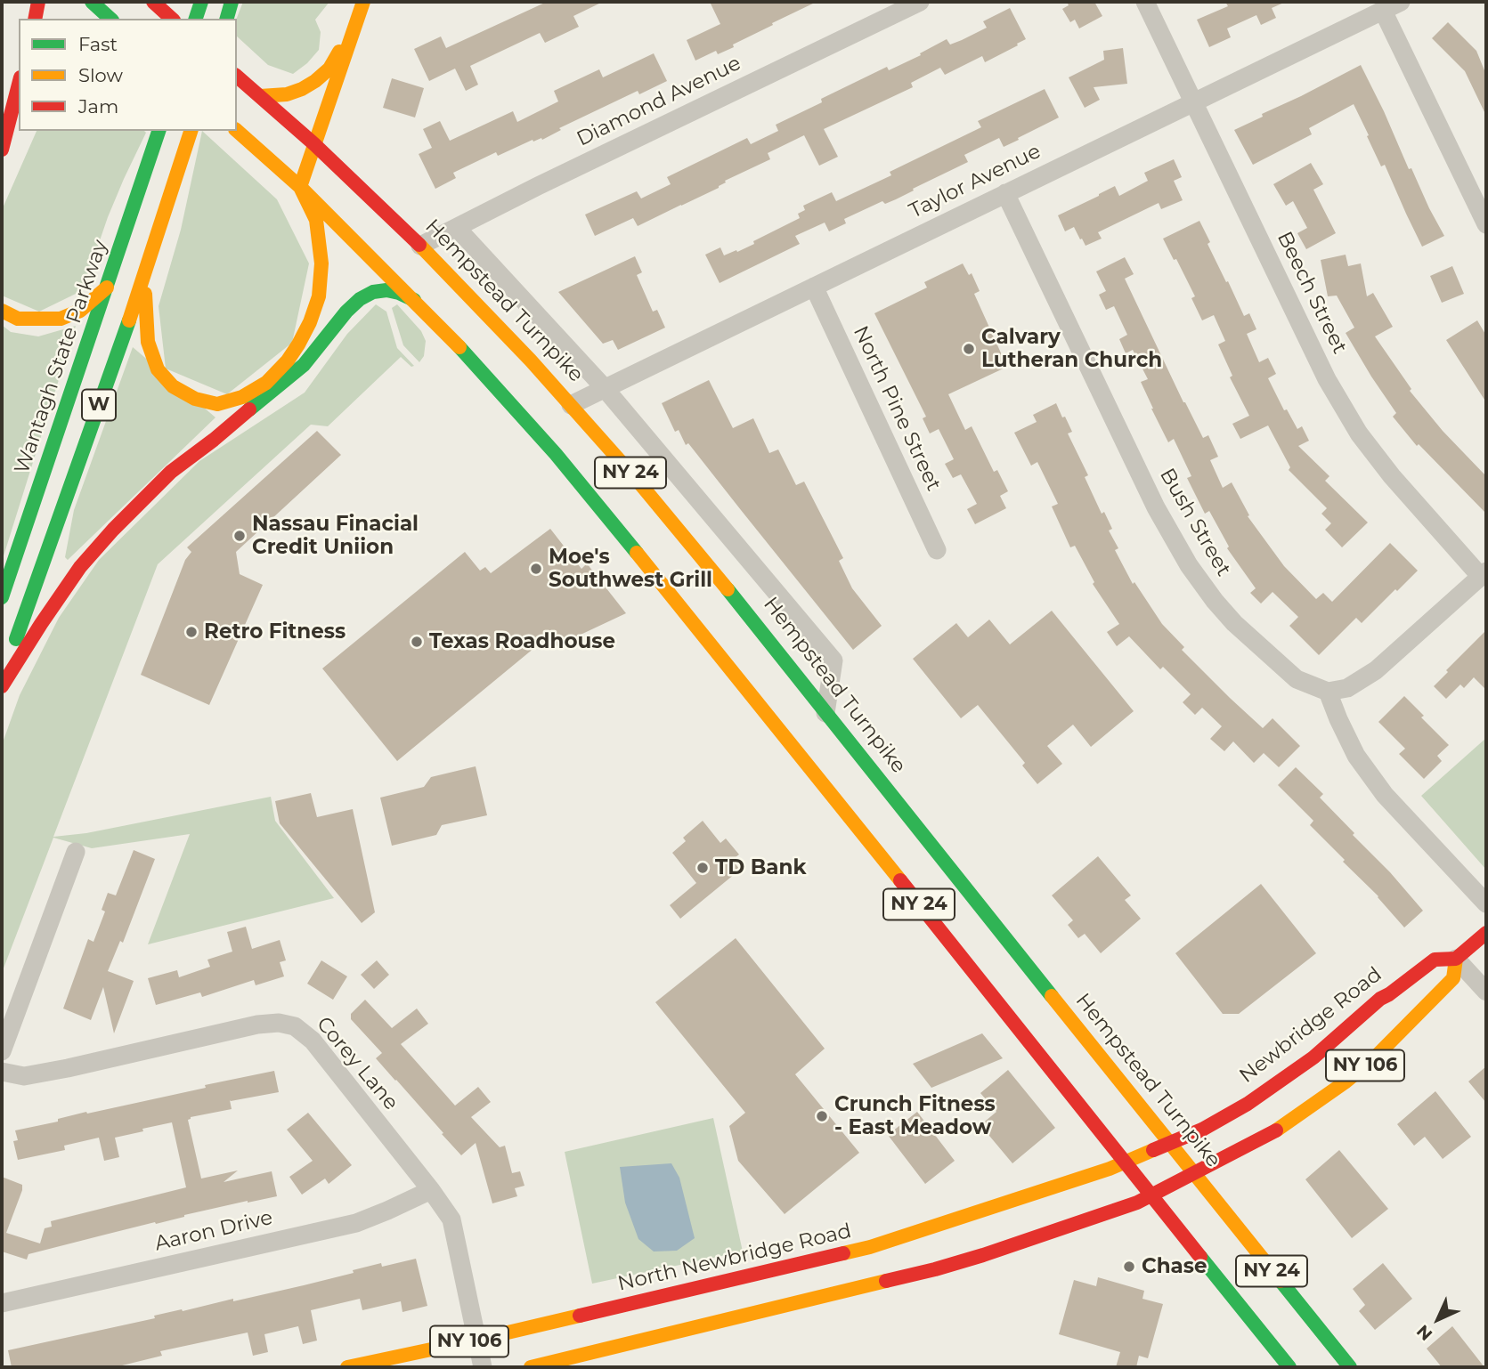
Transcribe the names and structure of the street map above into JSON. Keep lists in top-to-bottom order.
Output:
{
  "streets": {
    "main road": [
      "Hempstead Turnpike",
      "Wantagh State Parkway",
      "W",
      "NY 24",
      "Newbridge Road",
      "NY 106",
      "North Newbridge Road"
    ],
    "street": [
      "Diamond Avenue",
      "Taylor Avenue",
      "Beech Street",
      "North Pine Street",
      "Bush Street",
      "Corey Lane",
      "Aaron Drive"
    ]
  },
  "crossings": [
    ["Diamond Avenue", "Hempstead Turnpike"],
    ["Taylor Avenue", "Beech Street"],
    ["Taylor Avenue", "Hempstead Turnpike"],
    ["Taylor Avenue", "North Pine Street"],
    ["Taylor Avenue", "Bush Street"],
    ["Hempstead Turnpike", "Newbridge Road"],
    ["Hempstead Turnpike", "NY 106"],
    ["NY 24", "Newbridge Road"],
    ["NY 24", "NY 106"],
    ["NY 24", "North Newbridge Road"],
    ["Newbridge Road", "NY 106"],
    ["Newbridge Road", "North Newbridge Road"],
    ["Corey Lane", "Aaron Drive"],
    ["Corey Lane", "North Newbridge Road"]
  ],
  "places": [
    "Calvary Lutheran Church",
    "Nassau Finacial Credit Uniion",
    "Moe's Southwest Grill",
    "Retro Fitness",
    "Texas Roadhouse",
    "TD Bank",
    "Crunch Fitness - East Meadow",
    "Chase"
  ],
  "legend": ["Fast", "Slow", "Jam"],
  "north": "bottom left"
}
